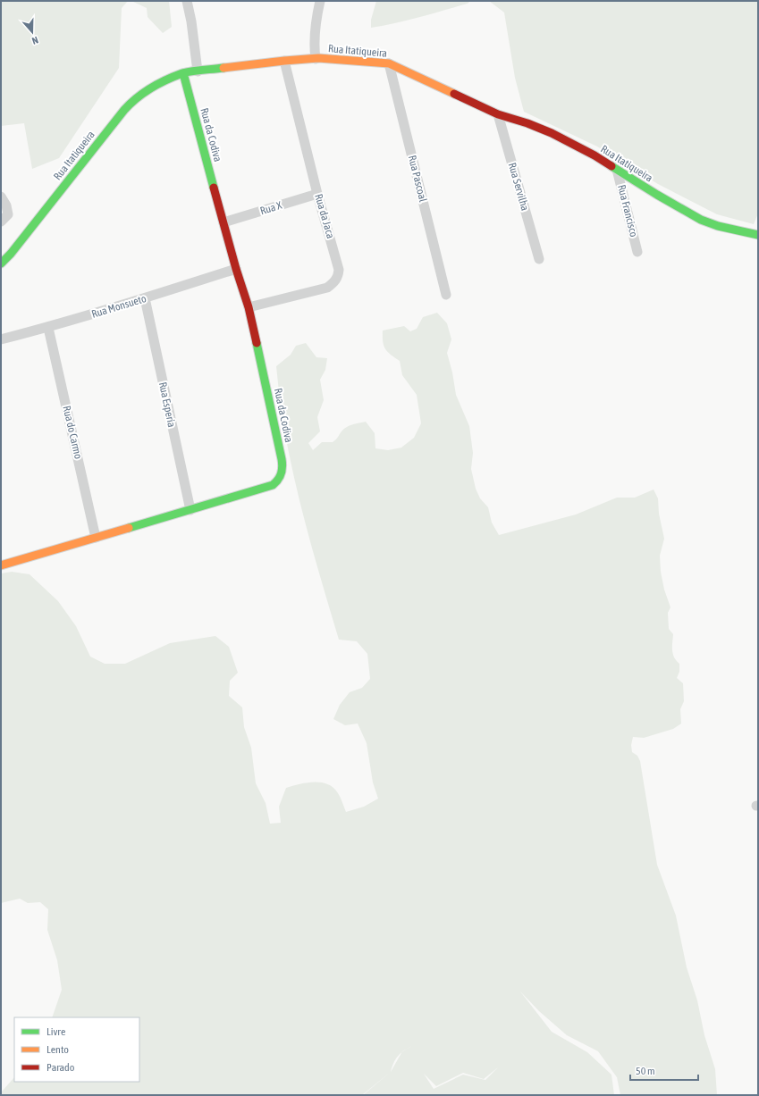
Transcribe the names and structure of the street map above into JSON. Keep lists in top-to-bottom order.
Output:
{
  "streets": {
    "street": [
      "Rua Itatiqueira",
      "Rua da Codiva",
      "Rua Pascoal",
      "Rua Servilha",
      "Rua X",
      "Rua Francisco",
      "Rua da Jaca",
      "Rua Monsueto",
      "Rua Esperia",
      "Rua do Carmo"
    ]
  },
  "crossings": [
    ["Rua Itatiqueira", "Rua da Codiva"],
    ["Rua Itatiqueira", "Rua Pascoal"],
    ["Rua Itatiqueira", "Rua Servilha"],
    ["Rua Itatiqueira", "Rua Francisco"],
    ["Rua Itatiqueira", "Rua da Jaca"],
    ["Rua da Codiva", "Rua X"],
    ["Rua da Codiva", "Rua da Jaca"],
    ["Rua da Codiva", "Rua Monsueto"],
    ["Rua da Codiva", "Rua Esperia"],
    ["Rua da Codiva", "Rua do Carmo"],
    ["Rua X", "Rua da Jaca"],
    ["Rua Monsueto", "Rua Esperia"],
    ["Rua Monsueto", "Rua do Carmo"]
  ],
  "legend": ["Livre", "Lento", "Parado"],
  "scale_bar": "50 m",
  "north": "bottom"
}
